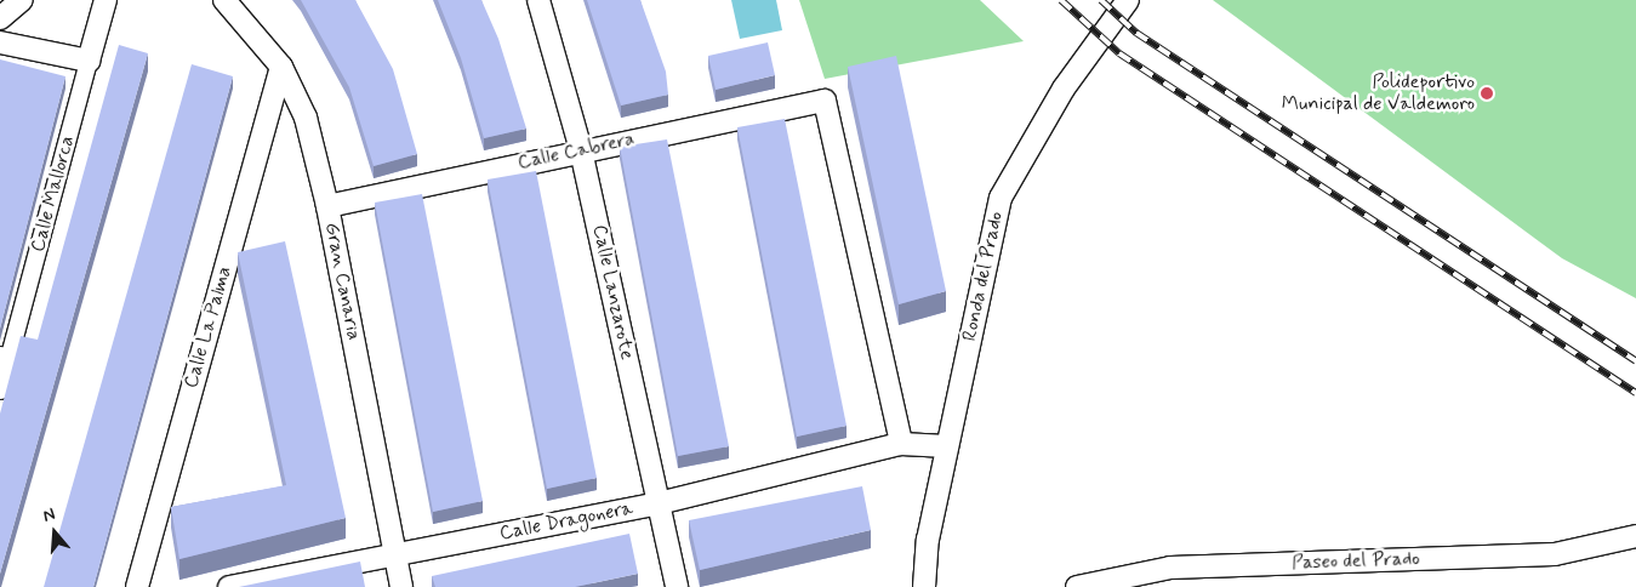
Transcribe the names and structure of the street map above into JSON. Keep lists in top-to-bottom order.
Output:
{
  "streets": {
    "street": [
      "Calle Cabrera",
      "Calle Mallorca",
      "Ronda del Prado",
      "Gran Canaria",
      "Calle Lanzarote",
      "Calle La Palma",
      "Calle Dragonera",
      "Paseo del Prado"
    ]
  },
  "crossings": [
    ["Calle Cabrera", "Gran Canaria"],
    ["Calle Cabrera", "Calle Lanzarote"],
    ["Calle Cabrera", "Calle Dragonera"],
    ["Ronda del Prado", "Calle Dragonera"],
    ["Gran Canaria", "Calle La Palma"],
    ["Gran Canaria", "Calle Dragonera"],
    ["Calle Lanzarote", "Calle Dragonera"]
  ],
  "places": ["Polideportivo Municipal de Valdemoro"],
  "north": "top"
}
